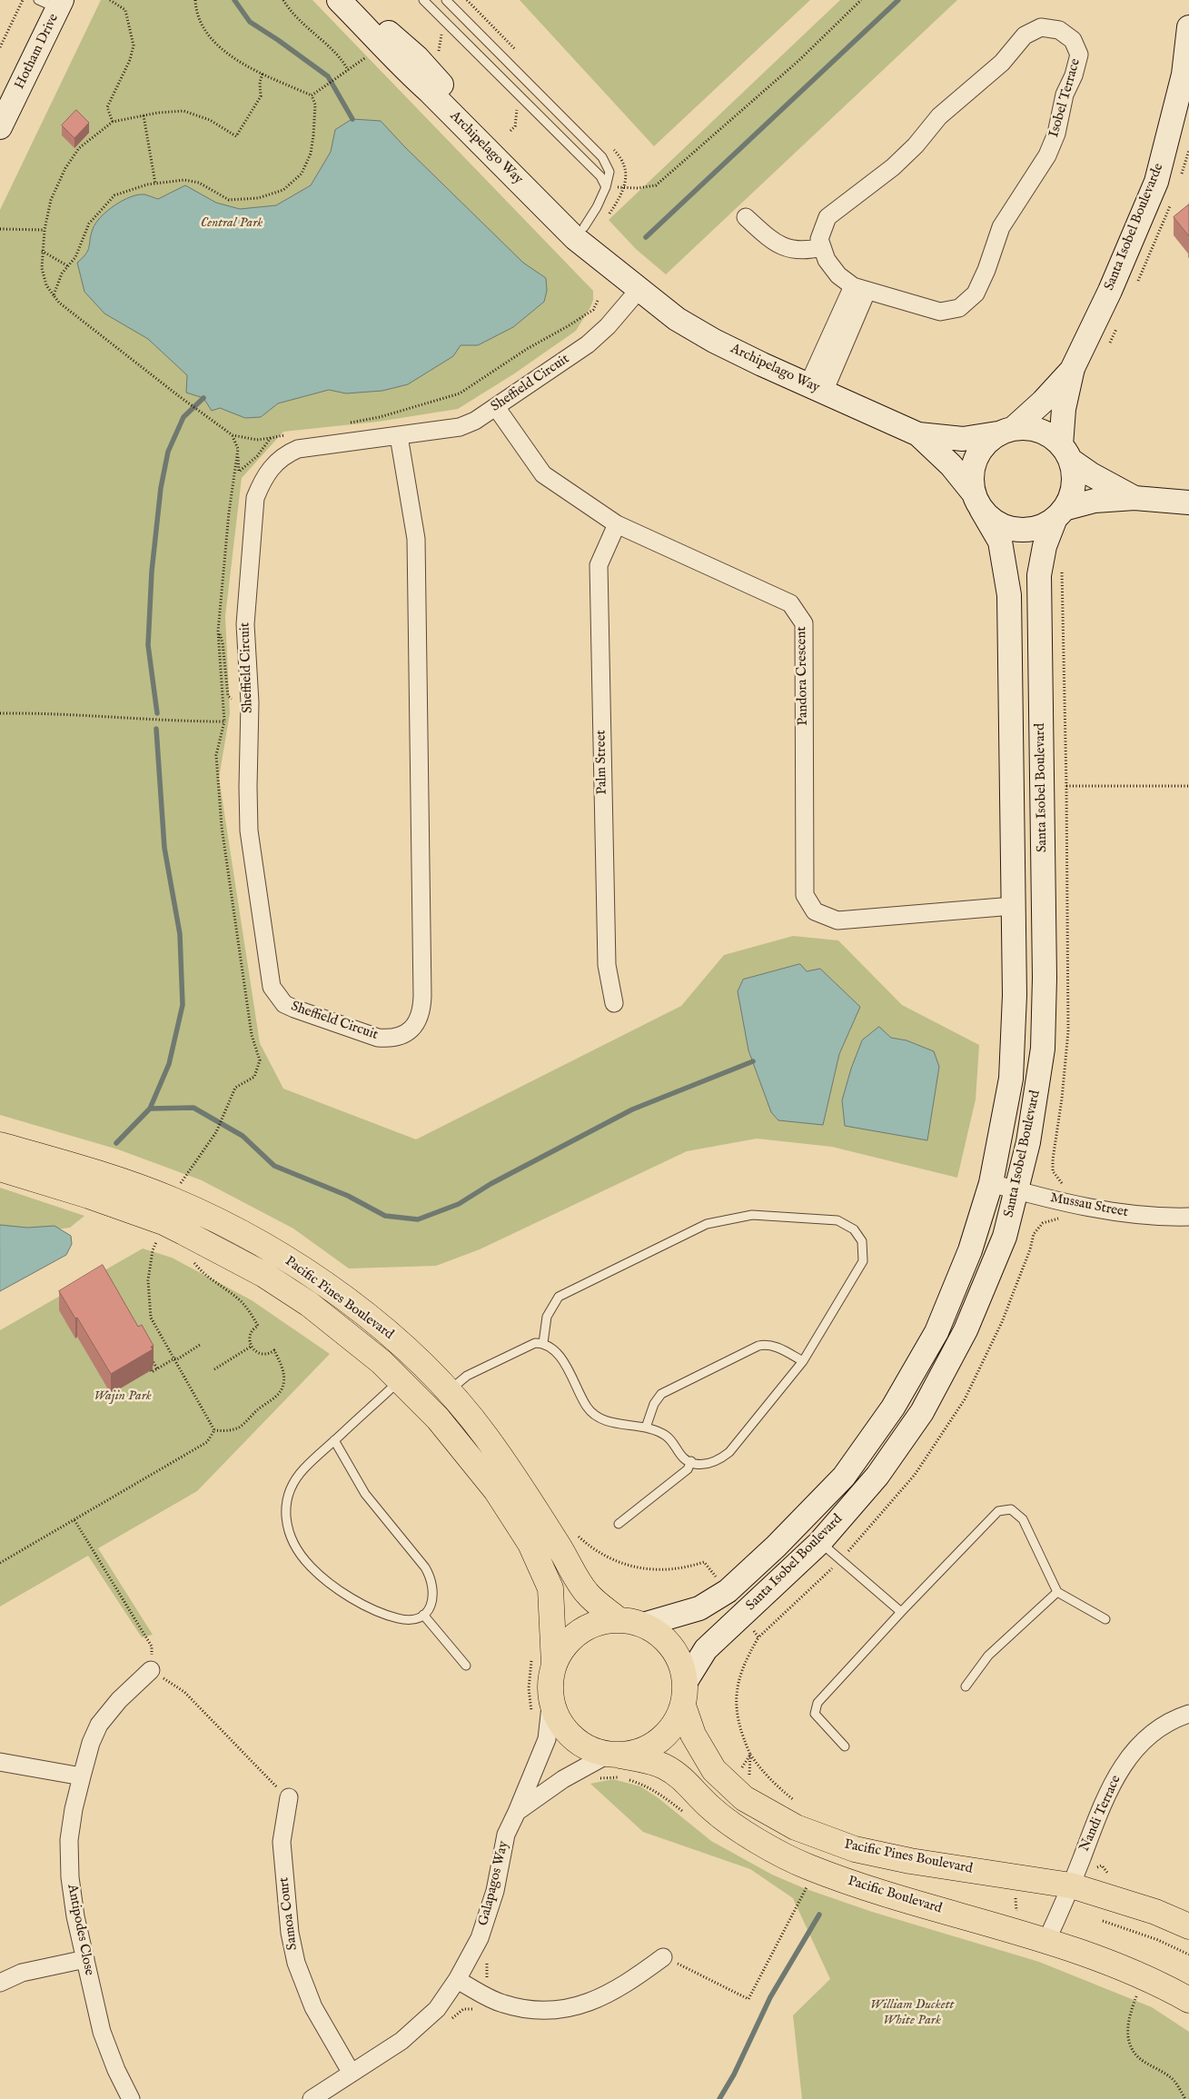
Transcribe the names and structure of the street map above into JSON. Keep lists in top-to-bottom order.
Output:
{
  "streets": {
    "main road": ["Pacific Pines Boulevard", "Pacific Boulevard"],
    "street": [
      "Hotham Drive",
      "Isobel Terrace",
      "Archipelago Way",
      "Santa Isobel Boulevarde",
      "Sheffield Circuit",
      "Pandora Crescent",
      "Palm Street",
      "Santa Isobel Boulevard",
      "Mussau Street",
      "Nandi Terrace",
      "Galapagos Way",
      "Samoa Court",
      "Antipodes Close"
    ]
  },
  "crossings": [
    ["Archipelago Way", "Santa Isobel Boulevarde"],
    ["Archipelago Way", "Sheffield Circuit"],
    ["Archipelago Way", "Santa Isobel Boulevard"],
    ["Santa Isobel Boulevarde", "Santa Isobel Boulevard"],
    ["Sheffield Circuit", "Pandora Crescent"],
    ["Pandora Crescent", "Palm Street"],
    ["Pandora Crescent", "Santa Isobel Boulevard"],
    ["Santa Isobel Boulevard", "Mussau Street"],
    ["Santa Isobel Boulevard", "Pacific Pines Boulevard"],
    ["Santa Isobel Boulevard", "Galapagos Way"],
    ["Santa Isobel Boulevard", "Pacific Boulevard"],
    ["Pacific Pines Boulevard", "Nandi Terrace"],
    ["Pacific Pines Boulevard", "Galapagos Way"],
    ["Pacific Pines Boulevard", "Pacific Boulevard"],
    ["Nandi Terrace", "Pacific Boulevard"],
    ["Galapagos Way", "Pacific Boulevard"],
    ["Galapagos Way", "Samoa Court"]
  ],
  "parks": ["Central Park", "Wajin Park", "William Duckett White Park"]
}
